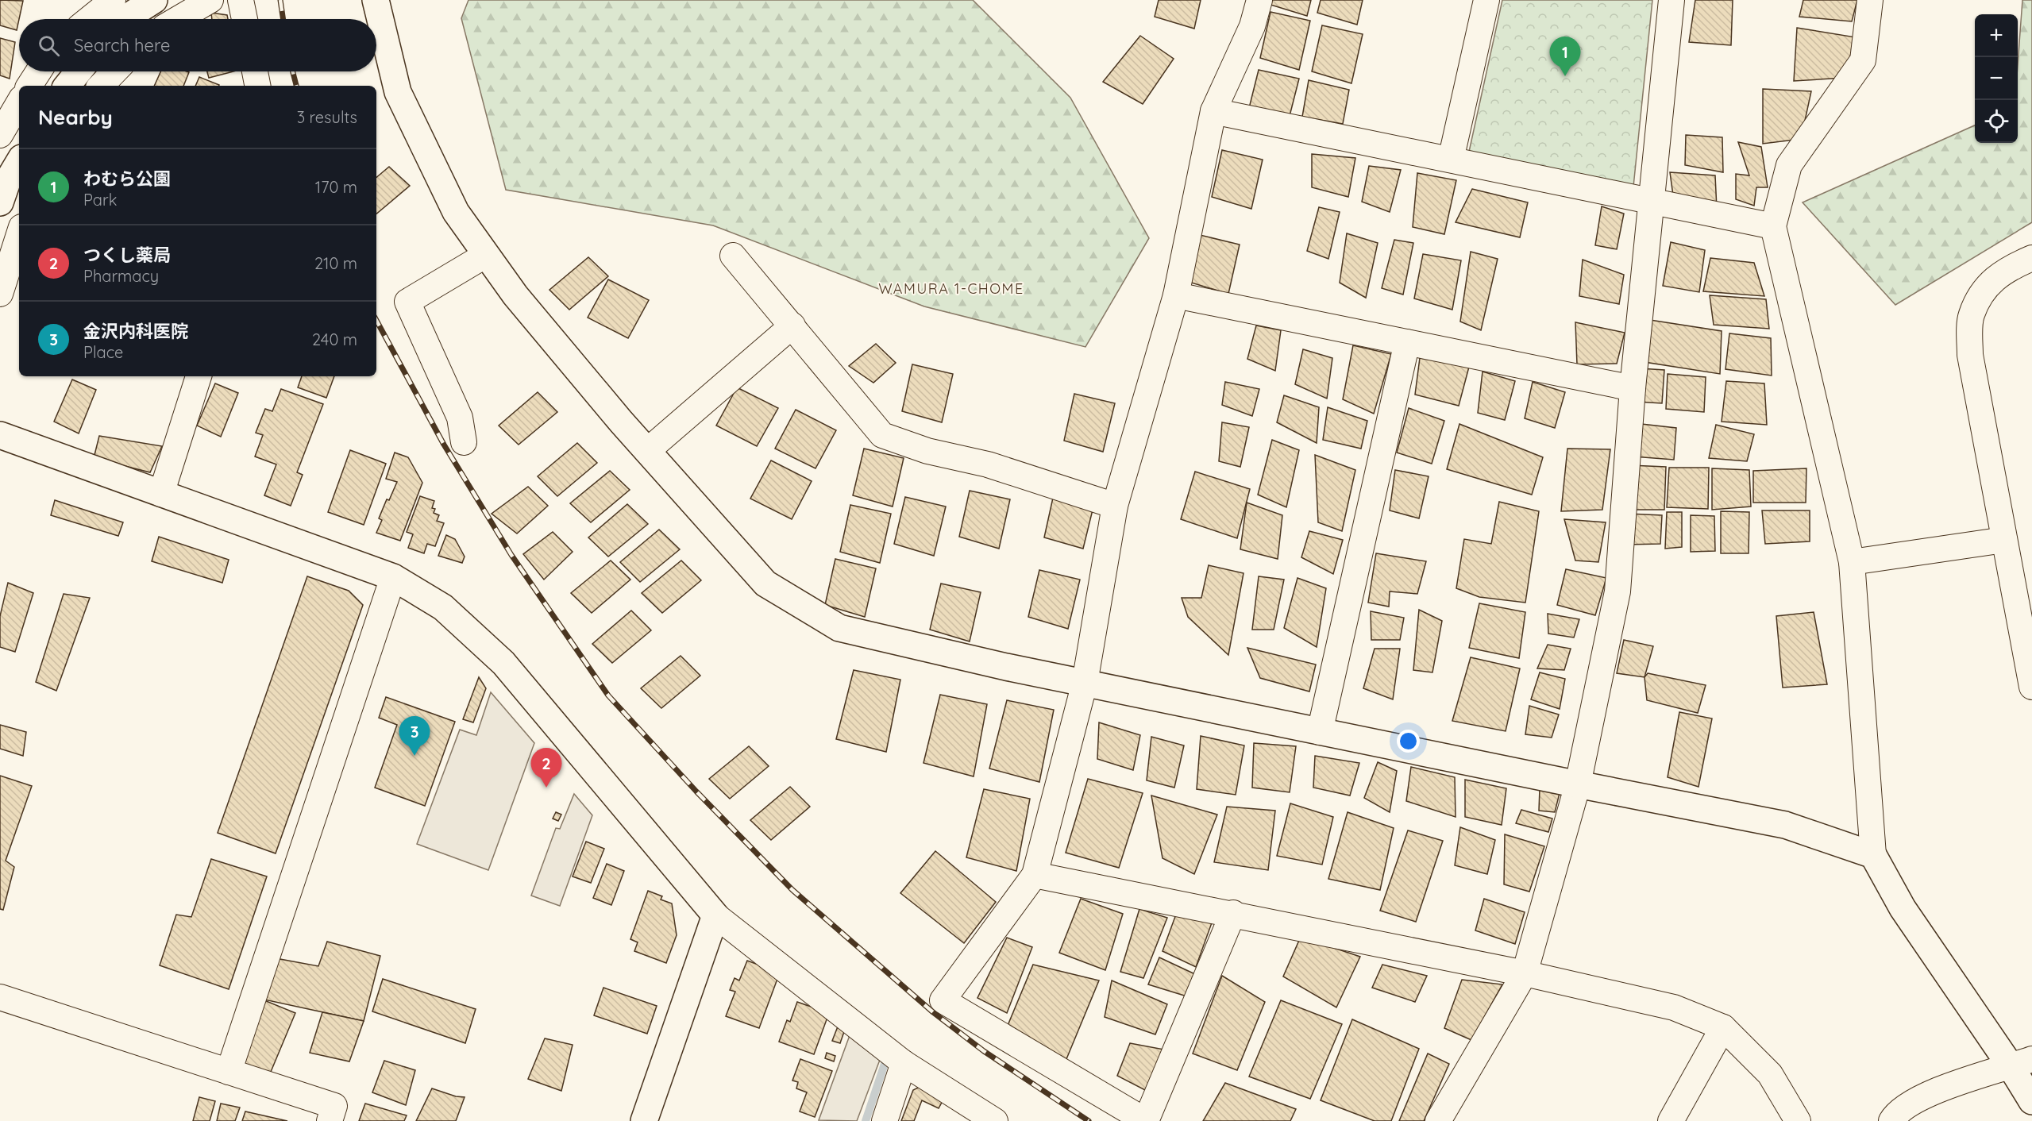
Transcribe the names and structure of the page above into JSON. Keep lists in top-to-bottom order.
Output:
{
  "districts": ["WAMURA 1-CHOME"],
  "page": {
    "map_buttons": ["+", "−"],
    "search": "Search here",
    "pins": ["1", "3", "2"],
    "heading": ["Nearby", "3 results"],
    "list": [
      {
        "mark": "1",
        "name": "わむら公園",
        "note": "Park",
        "value": "170 m"
      },
      {
        "mark": "2",
        "name": "つくし薬局",
        "note": "Pharmacy",
        "value": "210 m"
      },
      {
        "mark": "3",
        "name": "金沢内科医院",
        "note": "Place",
        "value": "240 m"
      }
    ]
  }
}
